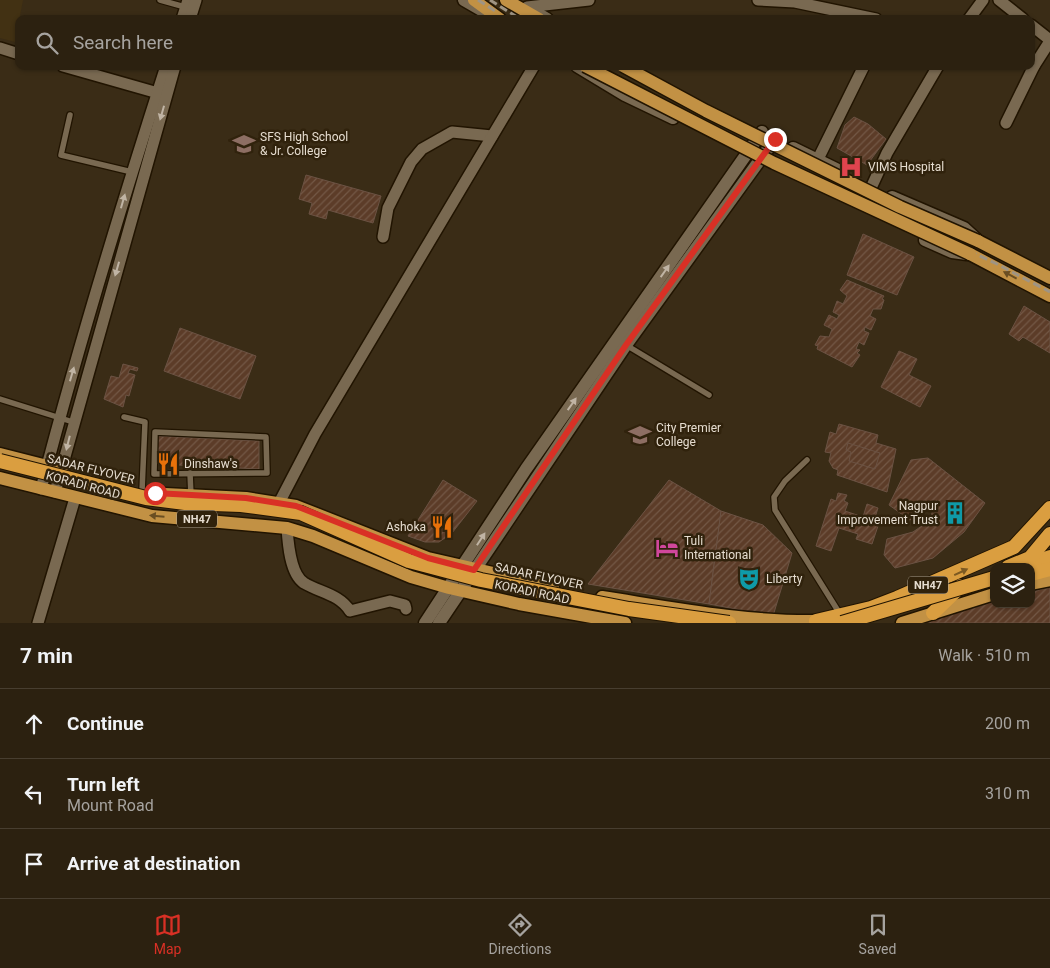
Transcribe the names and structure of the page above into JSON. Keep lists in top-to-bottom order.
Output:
{
  "streets": {
    "highway": ["SADAR FLYOVER", "NH47"],
    "main road": ["KORADI ROAD"]
  },
  "places": {
    "school or university": ["SFS High School & Jr. College", "City Premier College"],
    "hospital": ["VIMS Hospital"],
    "restaurant": ["Dinshaw's", "Ashoka"],
    "building": ["Nagpur Improvement Trust"],
    "hotel": ["Tuli International"],
    "theatre": ["Liberty"]
  },
  "page": {
    "search": "Search here",
    "heading": ["7 min", "Walk · 510 m"],
    "list": [
      ["Continue", "200 m"],
      ["Turn left", "Mount Road", "310 m"],
      "Arrive at destination"
    ],
    "nav": ["Map", "Directions", "Saved"]
  }
}
